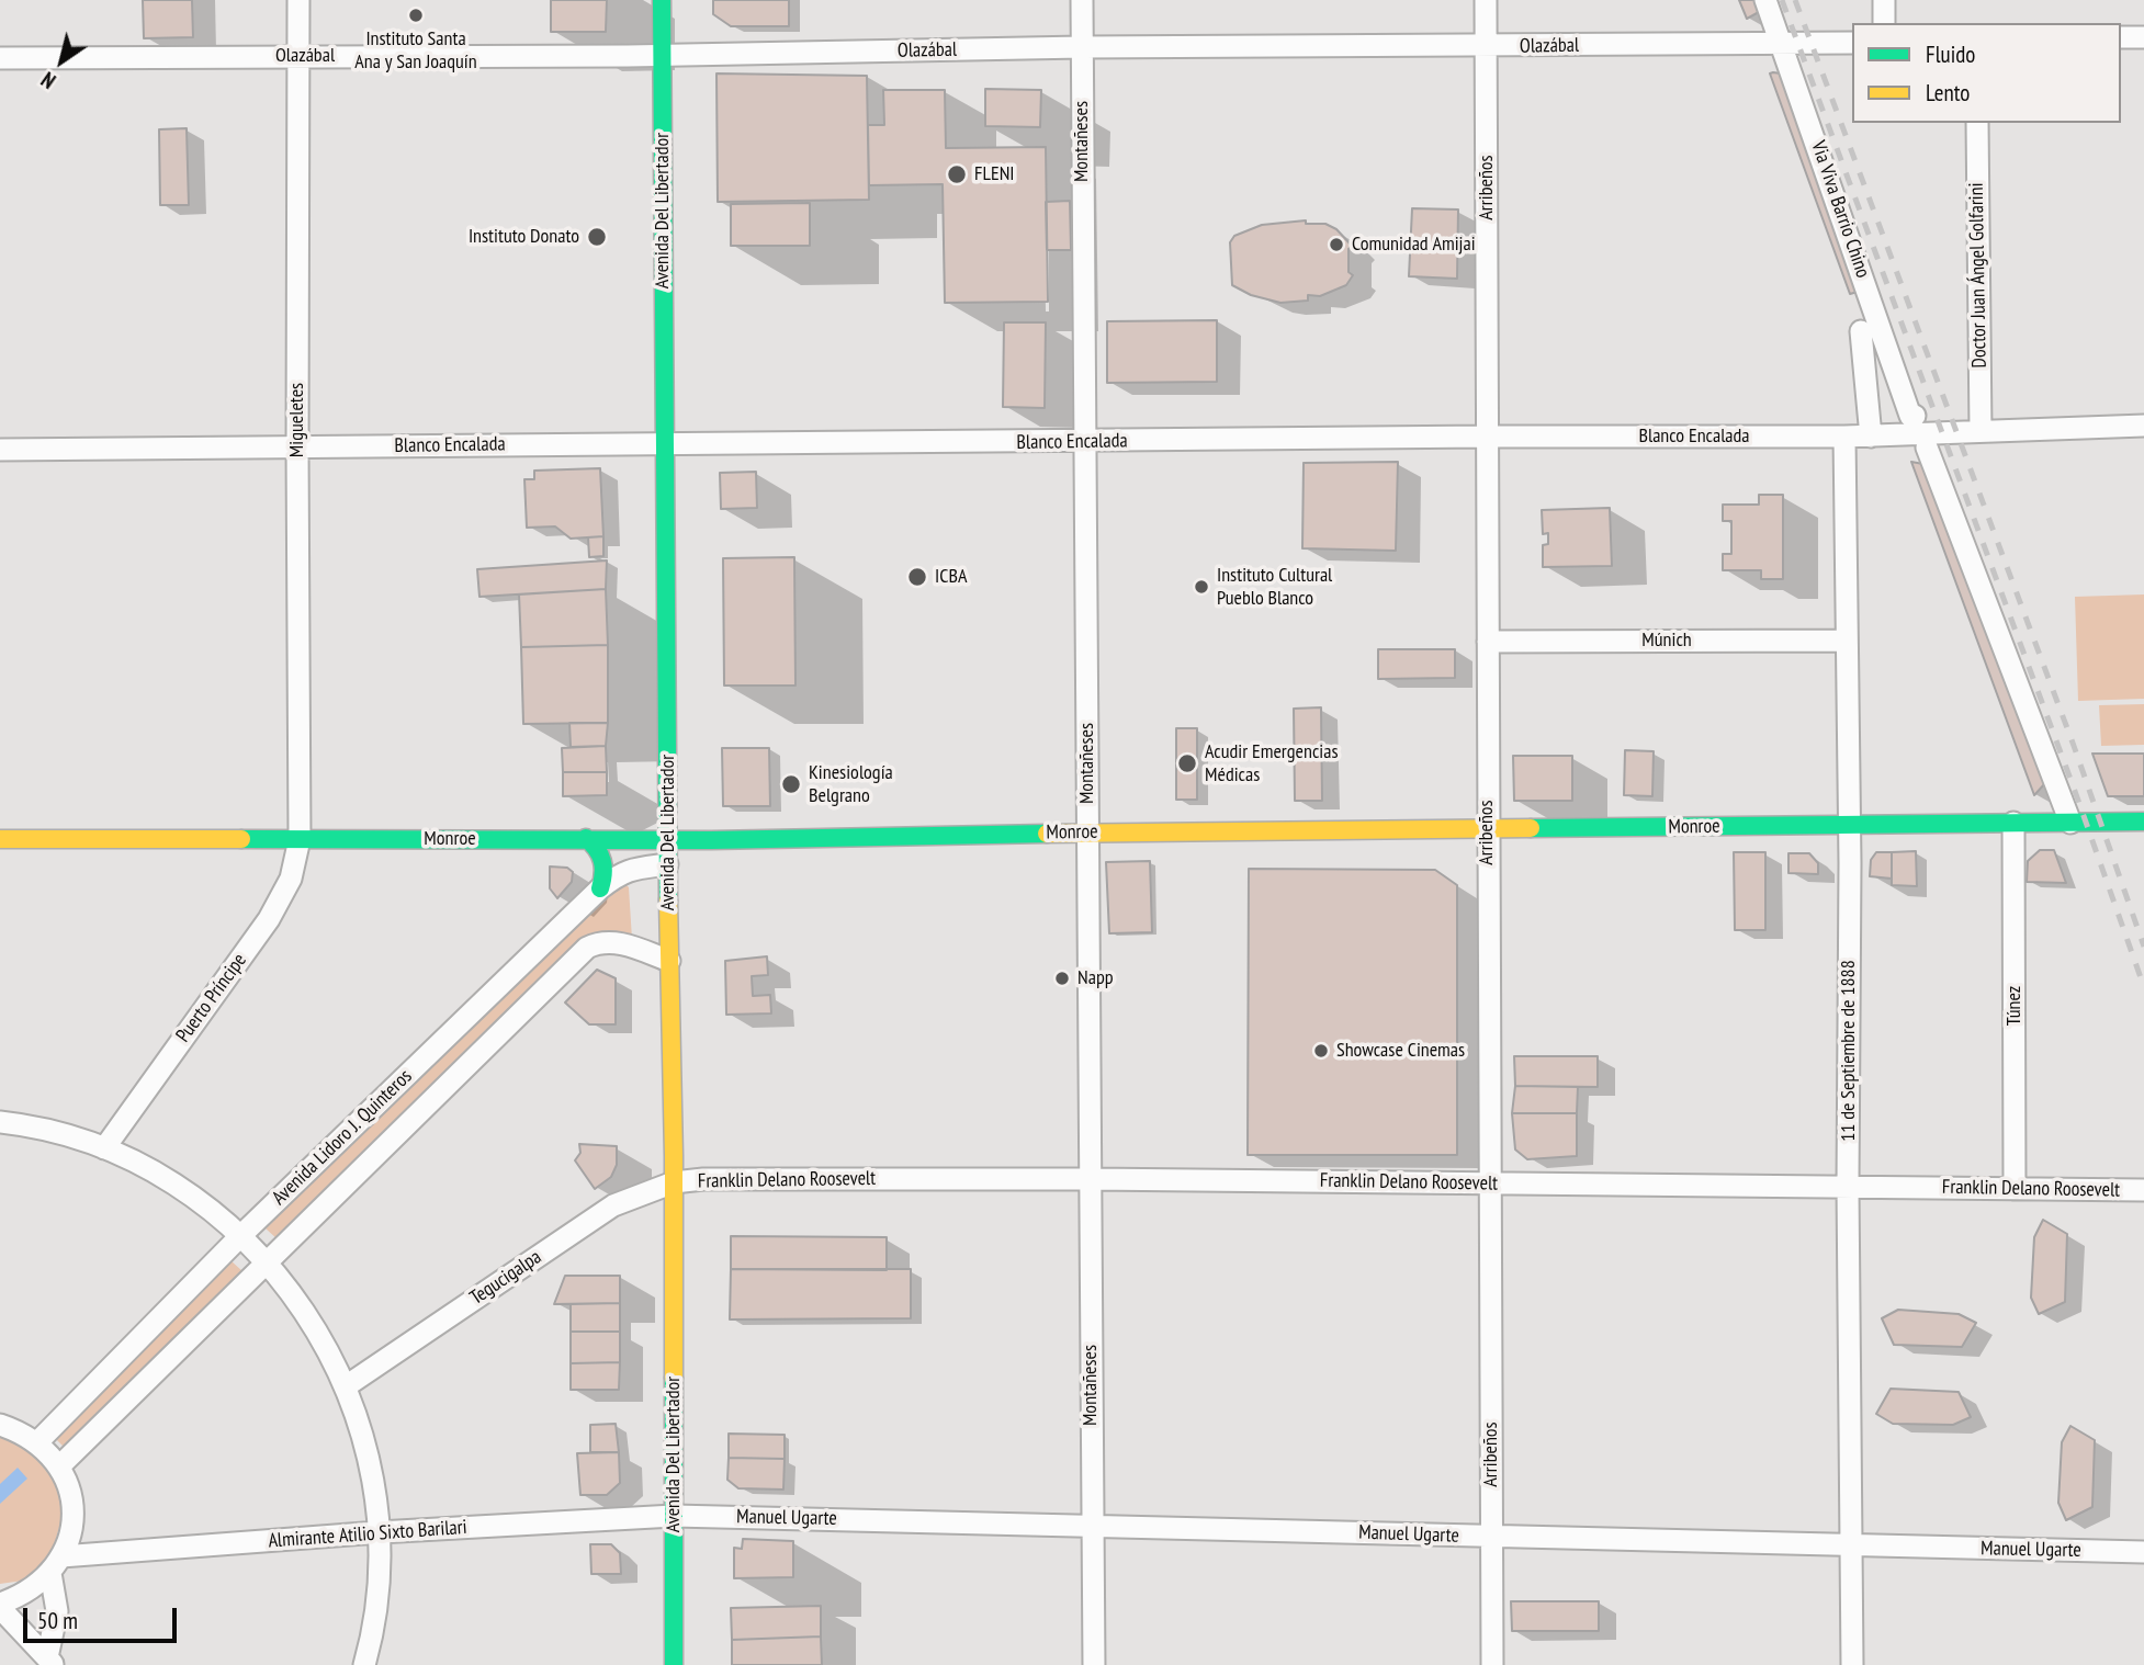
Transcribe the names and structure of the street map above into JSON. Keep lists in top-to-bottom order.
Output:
{
  "streets": {
    "main road": ["Avenida Del Libertador", "Monroe"],
    "street": [
      "Olazábal",
      "Montañeses",
      "Arribeños",
      "Via Viva Barrio Chino",
      "Doctor Juan Ángel Golfarini",
      "Migueletes",
      "Blanco Encalada",
      "Múnich",
      "Puerto Príncipe",
      "Túnez",
      "11 de Septiembre de 1888",
      "Avenida Lidoro J. Quinteros",
      "Franklin Delano Roosevelt",
      "Tegucigalpa",
      "Manuel Ugarte",
      "Almirante Atilio Sixto Barilari"
    ]
  },
  "crossings": [
    ["Olazábal", "Montañeses"],
    ["Olazábal", "Arribeños"],
    ["Olazábal", "Via Viva Barrio Chino"],
    ["Olazábal", "Avenida Del Libertador"],
    ["Olazábal", "Migueletes"],
    ["Montañeses", "Blanco Encalada"],
    ["Montañeses", "Monroe"],
    ["Montañeses", "Franklin Delano Roosevelt"],
    ["Montañeses", "Manuel Ugarte"],
    ["Arribeños", "Blanco Encalada"],
    ["Arribeños", "Múnich"],
    ["Arribeños", "Monroe"],
    ["Arribeños", "Franklin Delano Roosevelt"],
    ["Arribeños", "Manuel Ugarte"],
    ["Avenida Del Libertador", "Blanco Encalada"],
    ["Avenida Del Libertador", "Monroe"],
    ["Avenida Del Libertador", "Avenida Lidoro J. Quinteros"],
    ["Avenida Del Libertador", "Franklin Delano Roosevelt"],
    ["Avenida Del Libertador", "Tegucigalpa"],
    ["Avenida Del Libertador", "Manuel Ugarte"],
    ["Avenida Del Libertador", "Almirante Atilio Sixto Barilari"],
    ["Doctor Juan Ángel Golfarini", "Blanco Encalada"],
    ["Migueletes", "Blanco Encalada"],
    ["Migueletes", "Monroe"],
    ["Migueletes", "Puerto Príncipe"],
    ["Blanco Encalada", "11 de Septiembre de 1888"],
    ["Múnich", "11 de Septiembre de 1888"],
    ["Monroe", "Puerto Príncipe"],
    ["Monroe", "Túnez"],
    ["Monroe", "11 de Septiembre de 1888"],
    ["Túnez", "Franklin Delano Roosevelt"],
    ["11 de Septiembre de 1888", "Franklin Delano Roosevelt"],
    ["11 de Septiembre de 1888", "Manuel Ugarte"],
    ["Franklin Delano Roosevelt", "Tegucigalpa"],
    ["Manuel Ugarte", "Almirante Atilio Sixto Barilari"]
  ],
  "places": [
    "Instituto Santa Ana y San Joaquín",
    "FLENI",
    "Instituto Donato",
    "Comunidad Amijai",
    "ICBA",
    "Instituto Cultural Pueblo Blanco",
    "Acudir Emergencias Médicas",
    "Kinesiología Belgrano",
    "Napp",
    "Showcase Cinemas"
  ],
  "legend": ["Fluido", "Lento"],
  "scale_bar": "50 m",
  "north": "bottom left"
}
